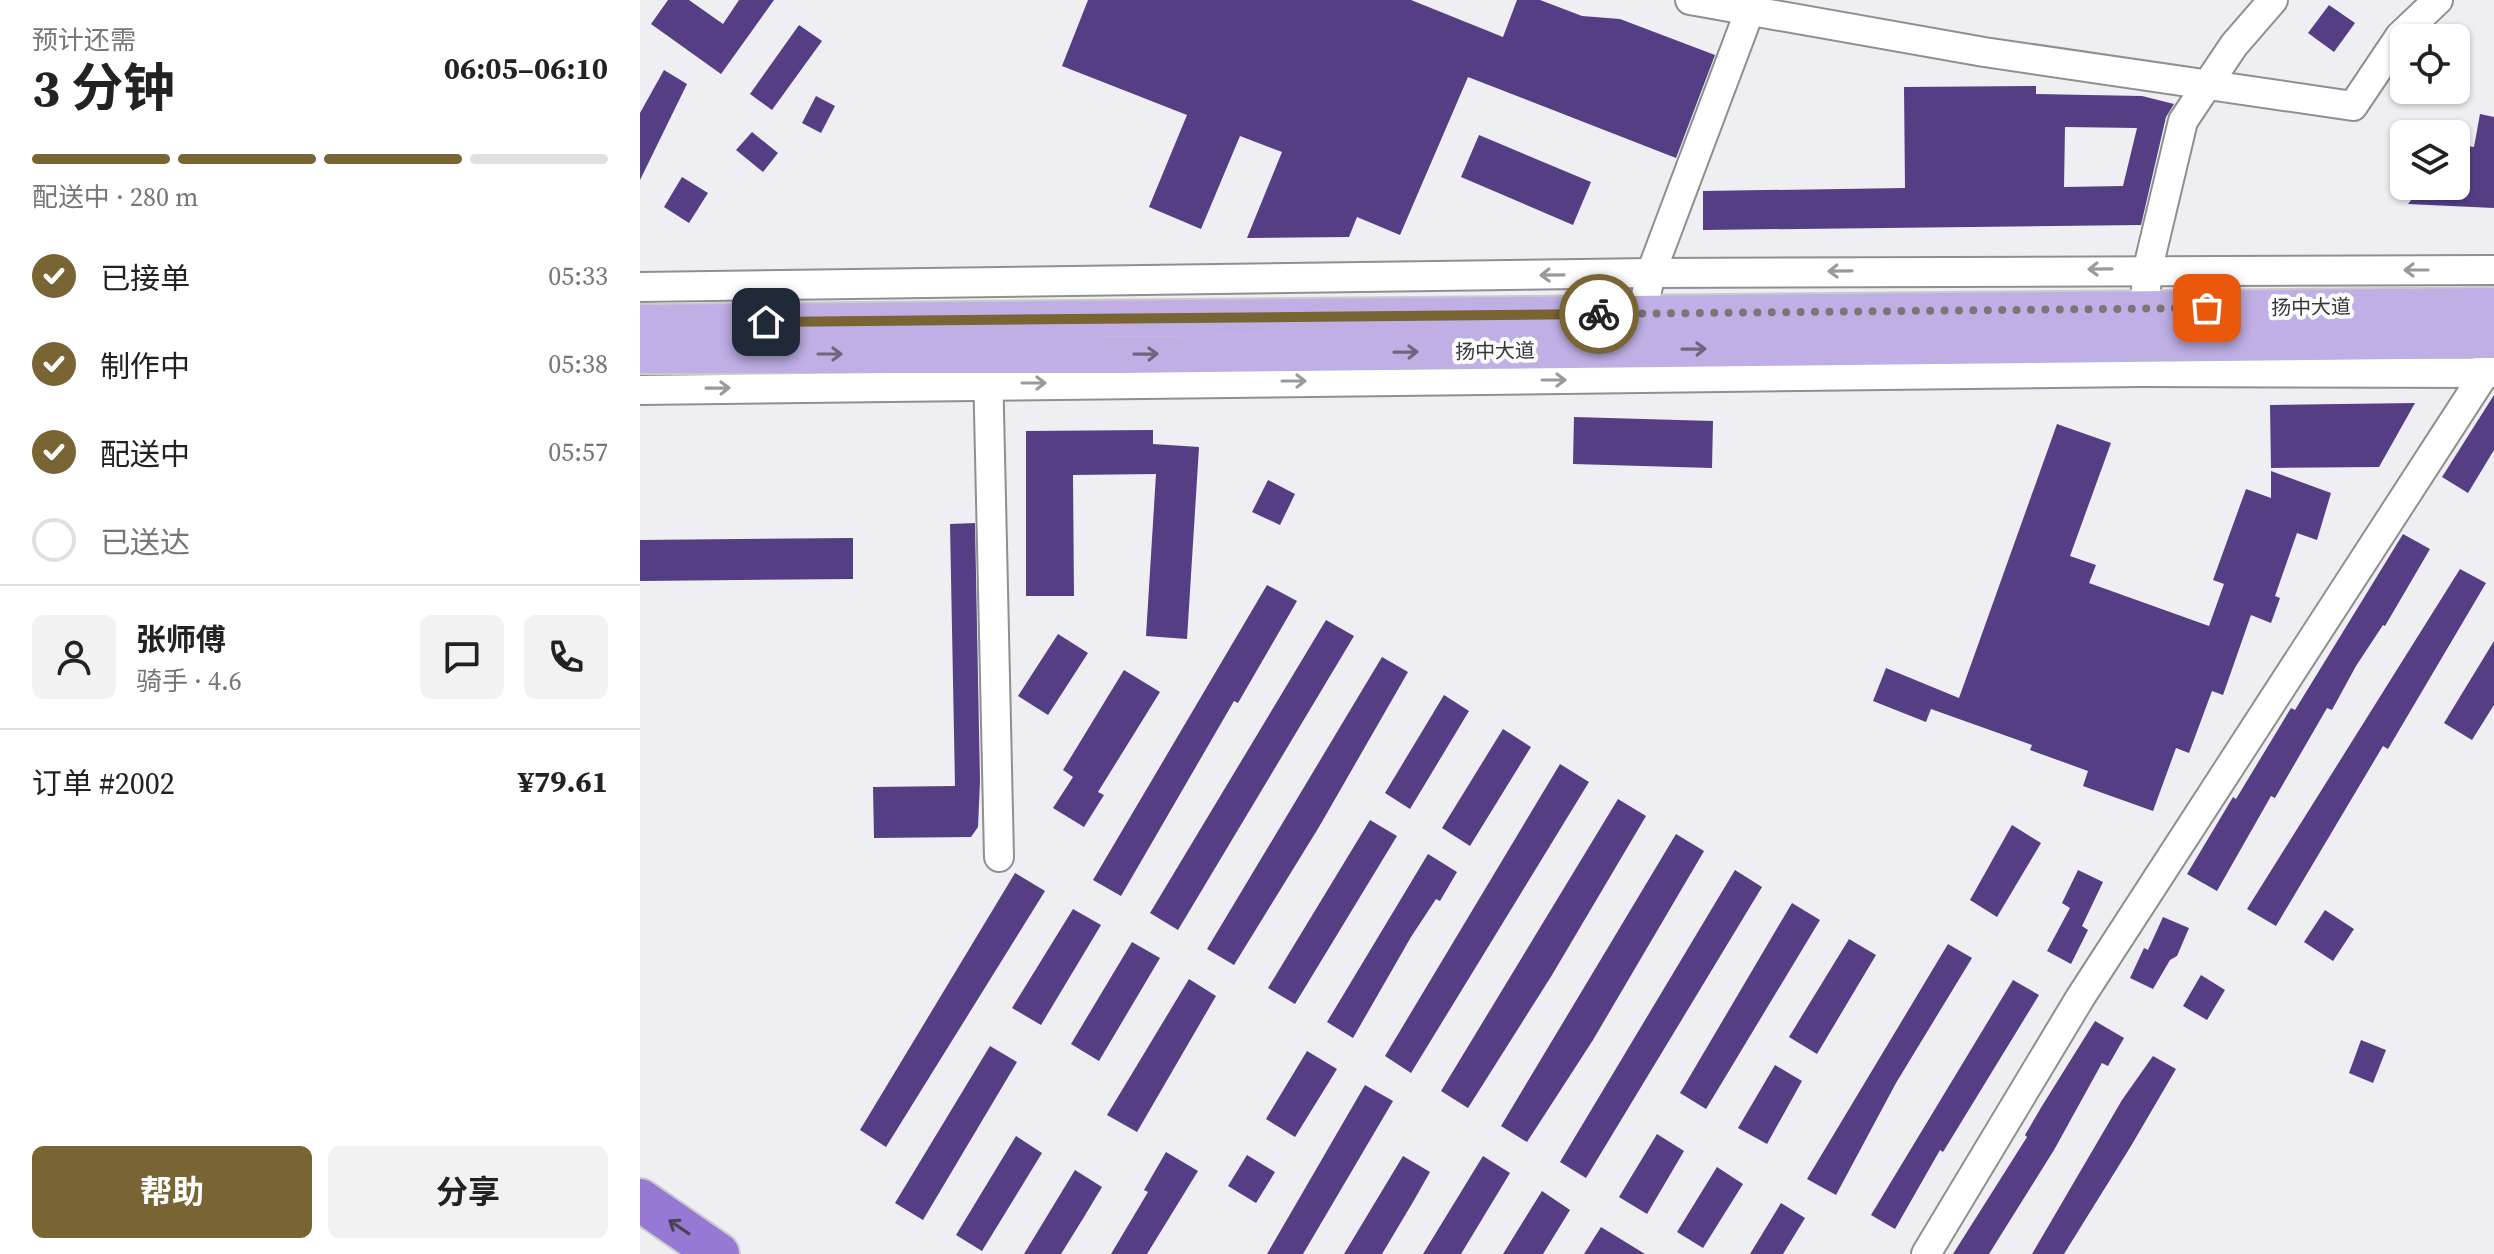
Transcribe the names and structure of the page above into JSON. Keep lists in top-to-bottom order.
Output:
{
  "streets": {
    "main road": ["扬中大道"]
  },
  "page": {
    "heading": ["3 分钟", "预计还需", "06:05–06:10"],
    "panel": [
      "张师傅",
      "骑手 · 4.6",
      "订单 #2002",
      "¥79.61"
    ],
    "bar": "配送中 · 280 m",
    "list": [
      ["已接单", "05:33"],
      ["制作中", "05:38"],
      ["配送中", "05:57"],
      "已送达"
    ],
    "buttons": ["帮助", "分享"]
  }
}
